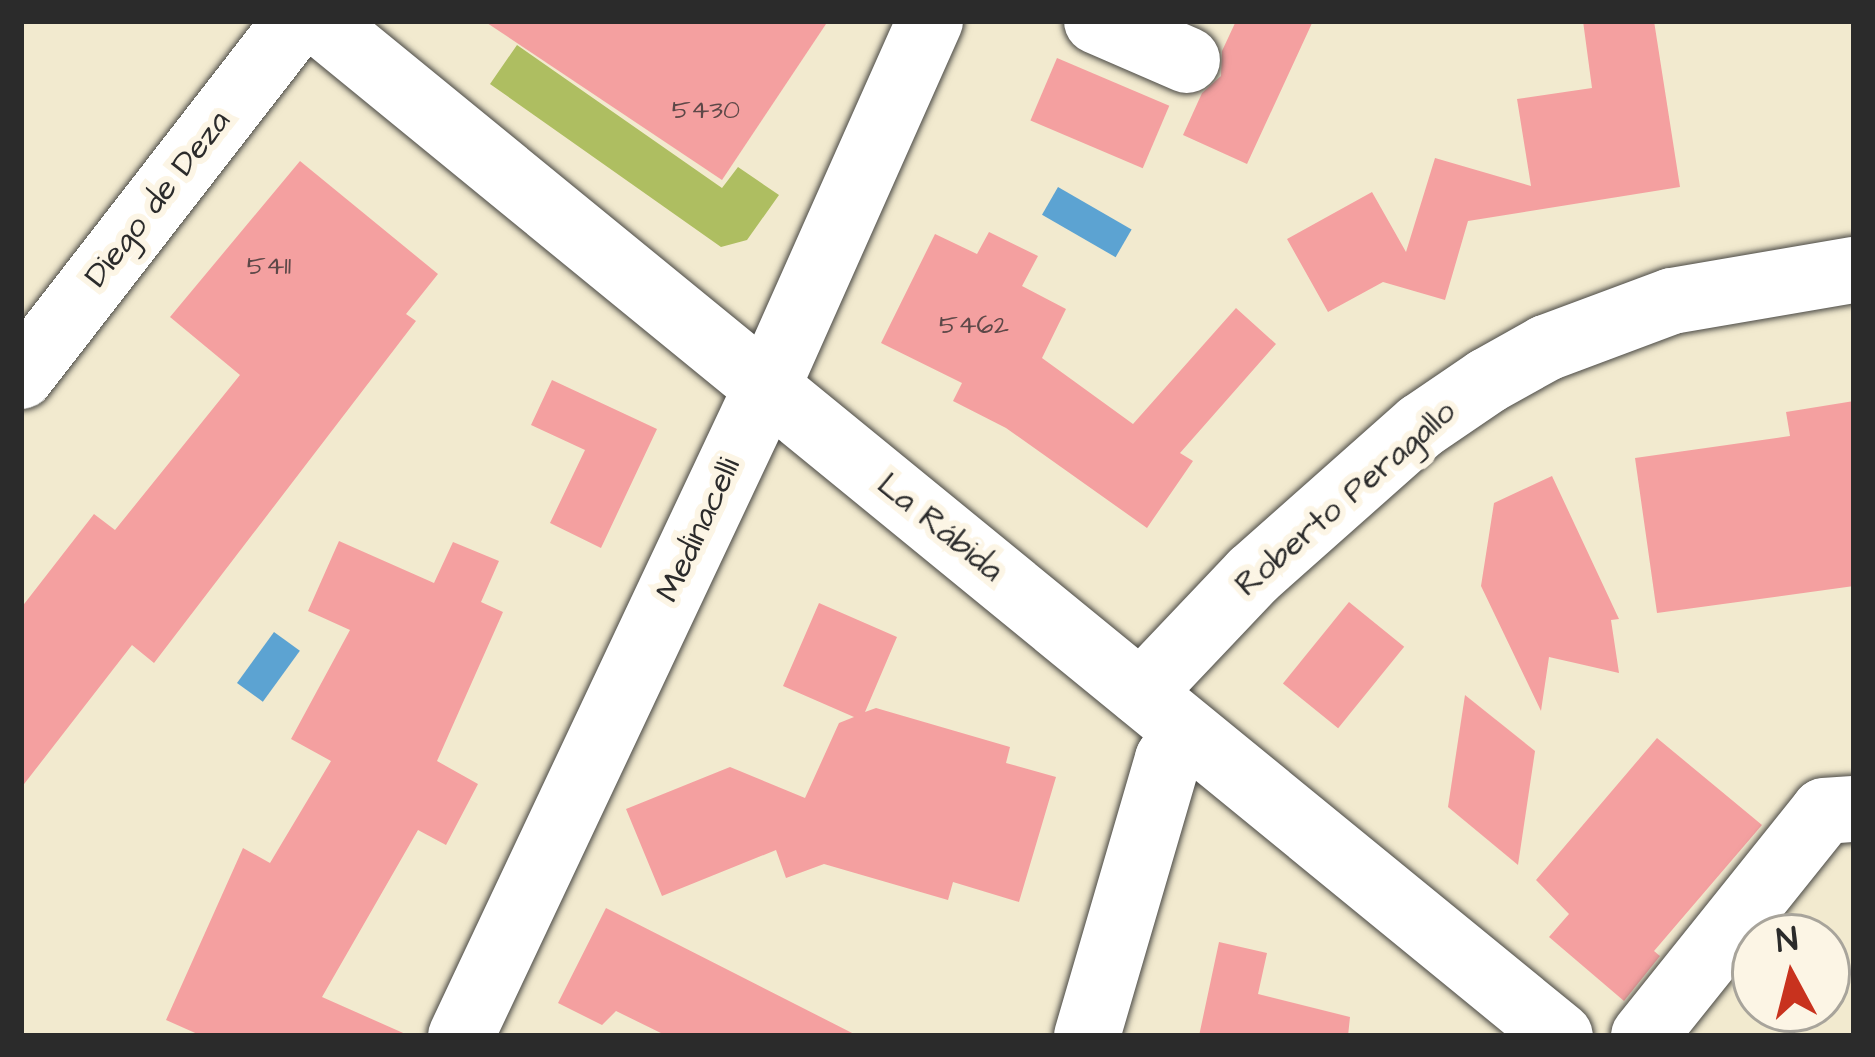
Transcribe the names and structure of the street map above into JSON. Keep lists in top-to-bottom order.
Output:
{
  "streets": {
    "street": [
      "Diego de Deza",
      "Roberto Peragallo",
      "La Rábida",
      "Medinacelli"
    ]
  },
  "crossings": [
    ["Roberto Peragallo", "La Rábida"],
    ["La Rábida", "Medinacelli"]
  ],
  "house_numbers": ["5430", "5411", "5462"],
  "north": "top"
}
